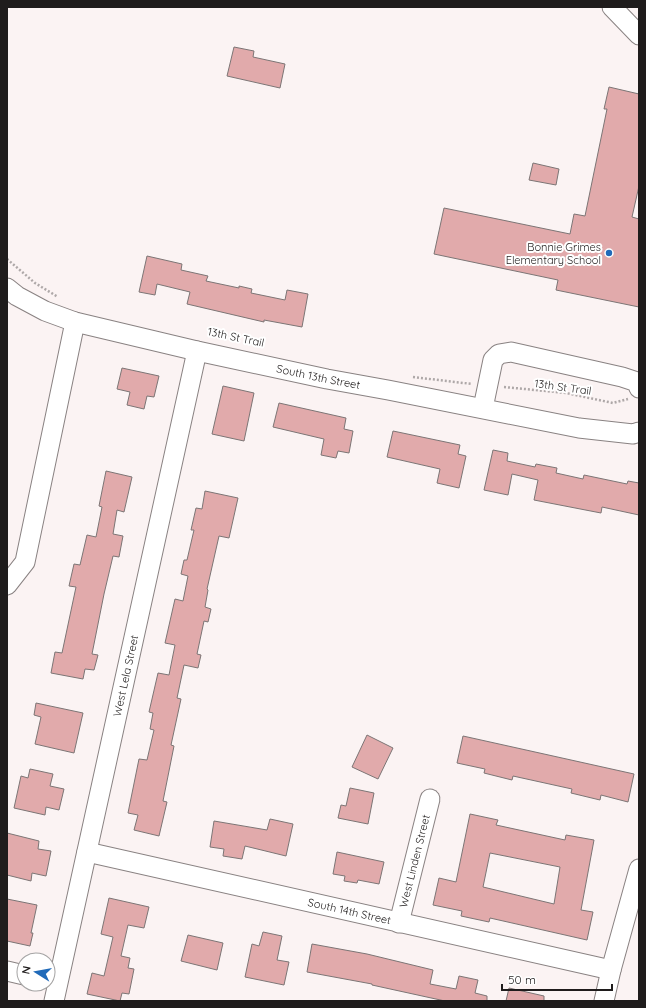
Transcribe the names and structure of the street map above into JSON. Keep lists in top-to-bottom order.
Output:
{
  "streets": {
    "street": [
      "South 13th Street",
      "West Lela Street",
      "West Linden Street",
      "South 14th Street"
    ],
    "path": ["13th St Trail"]
  },
  "crossings": [
    ["South 13th Street", "West Lela Street"],
    ["West Lela Street", "South 14th Street"],
    ["West Linden Street", "South 14th Street"]
  ],
  "places": ["Bonnie Grimes Elementary School"],
  "scale_bar": "50 m",
  "north": "left"
}
